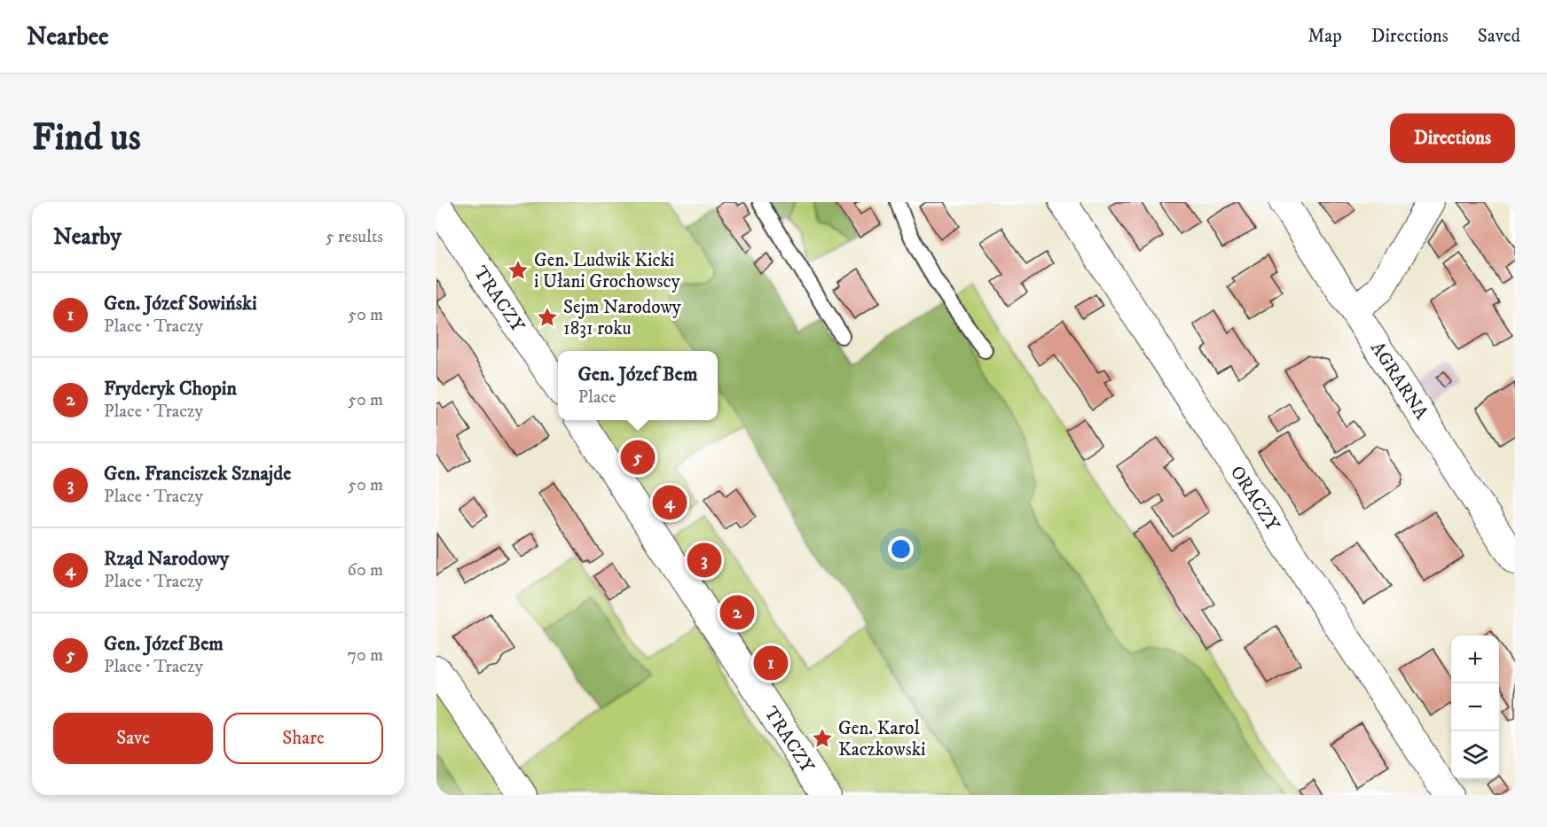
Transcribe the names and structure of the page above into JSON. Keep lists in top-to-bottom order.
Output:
{
  "streets": {
    "street": ["TRACZY", "AGRARNA", "ORACZY"]
  },
  "places": {
    "place": ["Gen. Ludwik Kicki i Ułani Grochowscy", "Sejm Narodowy 1831 roku", "Gen. Karol Kaczkowski"]
  },
  "page": {
    "header": "Nearbee",
    "nav": ["Map", "Directions", "Saved"],
    "buttons": [
      "Directions",
      ["Save", "Share"]
    ],
    "title": "Find us",
    "heading": ["Nearby", "5 results"],
    "list": [
      {
        "mark": "1",
        "name": "Gen. Józef Sowiński",
        "note": "Place · Traczy",
        "value": "50 m"
      },
      {
        "mark": "2",
        "name": "Fryderyk Chopin",
        "note": "Place · Traczy",
        "value": "50 m"
      },
      {
        "mark": "3",
        "name": "Gen. Franciszek Sznajde",
        "note": "Place · Traczy",
        "value": "50 m"
      },
      {
        "mark": "4",
        "name": "Rząd Narodowy",
        "note": "Place · Traczy",
        "value": "60 m"
      },
      {
        "mark": "5",
        "name": "Gen. Józef Bem",
        "note": "Place · Traczy",
        "value": "70 m"
      }
    ],
    "popup": ["Gen. Józef Bem", "Place"],
    "pins": [
      "5",
      "4",
      "3",
      "2",
      "1"
    ],
    "map_buttons": ["+", "−"]
  }
}
